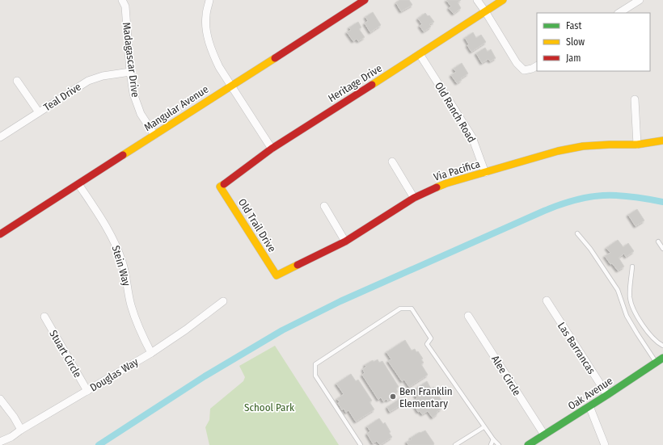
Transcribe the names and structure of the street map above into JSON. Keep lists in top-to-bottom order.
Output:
{
  "streets": {
    "street": [
      "Madagascar Drive",
      "Heritage Drive",
      "Teal Drive",
      "Mangular Avenue",
      "Old Ranch Road",
      "Via Pacifica",
      "Old Trail Drive",
      "Stein Way",
      "Las Barrancas",
      "Stuart Circle",
      "Douglas Way",
      "Alee Circle",
      "Oak Avenue"
    ]
  },
  "crossings": [
    ["Madagascar Drive", "Teal Drive"],
    ["Madagascar Drive", "Mangular Avenue"],
    ["Heritage Drive", "Old Ranch Road"],
    ["Heritage Drive", "Old Trail Drive"],
    ["Mangular Avenue", "Stein Way"],
    ["Old Ranch Road", "Via Pacifica"],
    ["Via Pacifica", "Old Trail Drive"],
    ["Stein Way", "Douglas Way"],
    ["Las Barrancas", "Oak Avenue"],
    ["Stuart Circle", "Douglas Way"],
    ["Alee Circle", "Oak Avenue"]
  ],
  "parks": ["School Park"],
  "places": ["Ben Franklin Elementary"],
  "legend": ["Fast", "Slow", "Jam"]
}
